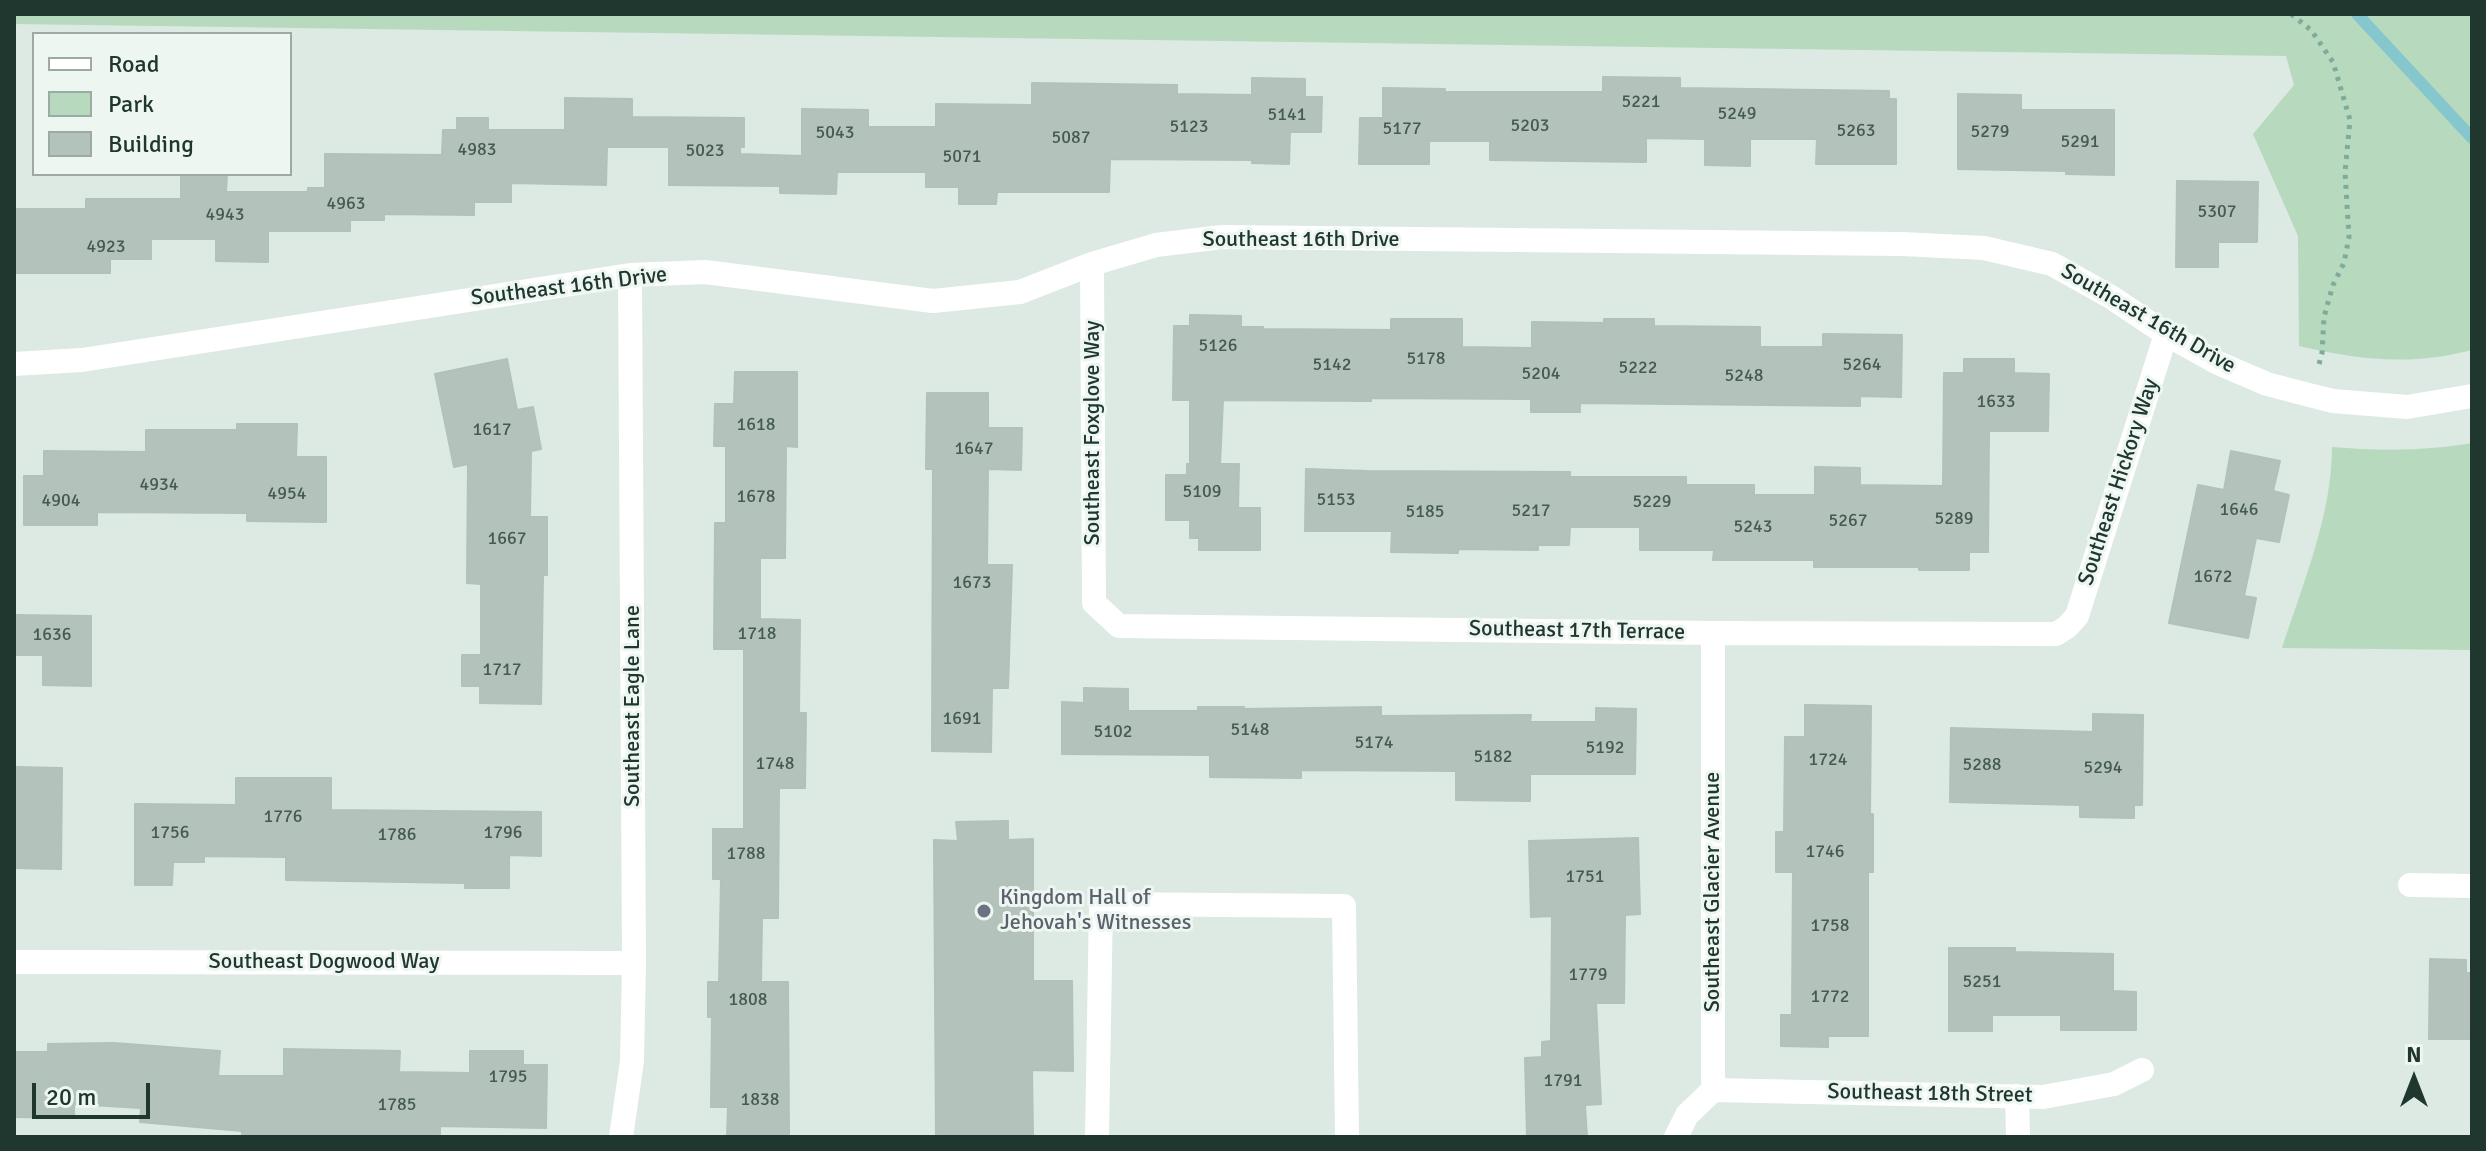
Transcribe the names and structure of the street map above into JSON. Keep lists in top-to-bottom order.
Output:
{
  "streets": {
    "street": [
      "Southeast 16th Drive",
      "Southeast Foxglove Way",
      "Southeast Hickory Way",
      "Southeast 17th Terrace",
      "Southeast Eagle Lane",
      "Southeast Glacier Avenue",
      "Southeast Dogwood Way",
      "Southeast 18th Street"
    ]
  },
  "crossings": [
    ["Southeast 16th Drive", "Southeast Foxglove Way"],
    ["Southeast 16th Drive", "Southeast Hickory Way"],
    ["Southeast 16th Drive", "Southeast Eagle Lane"],
    ["Southeast Foxglove Way", "Southeast 17th Terrace"],
    ["Southeast Hickory Way", "Southeast 17th Terrace"],
    ["Southeast 17th Terrace", "Southeast Glacier Avenue"],
    ["Southeast Eagle Lane", "Southeast Dogwood Way"],
    ["Southeast Glacier Avenue", "Southeast 18th Street"]
  ],
  "places": ["Kingdom Hall of Jehovah's Witnesses"],
  "house_numbers": [
    "5221",
    "5249",
    "5141",
    "5203",
    "5123",
    "5177",
    "5263",
    "5279",
    "5043",
    "5087",
    "5291",
    "4983",
    "5023",
    "5071",
    "4963",
    "5307",
    "4943",
    "4923",
    "5126",
    "5178",
    "5142",
    "5264",
    "5222",
    "5204",
    "5248",
    "1633",
    "1618",
    "1617",
    "1647",
    "4934",
    "5109",
    "4954",
    "1678",
    "5153",
    "4904",
    "5229",
    "1646",
    "5217",
    "5185",
    "5289",
    "5267",
    "5243",
    "1667",
    "1672",
    "1673",
    "1718",
    "1636",
    "1717",
    "1691",
    "5148",
    "5102",
    "5174",
    "5192",
    "5182",
    "1724",
    "1748",
    "5288",
    "5294",
    "1776",
    "1756",
    "1796",
    "1786",
    "1746",
    "1788",
    "1751",
    "1758",
    "1779",
    "5251",
    "1772",
    "1808",
    "1795",
    "1791",
    "1838",
    "1785"
  ],
  "legend": ["Road", "Park", "Building"],
  "scale_bar": "20 m",
  "north": "top"
}
